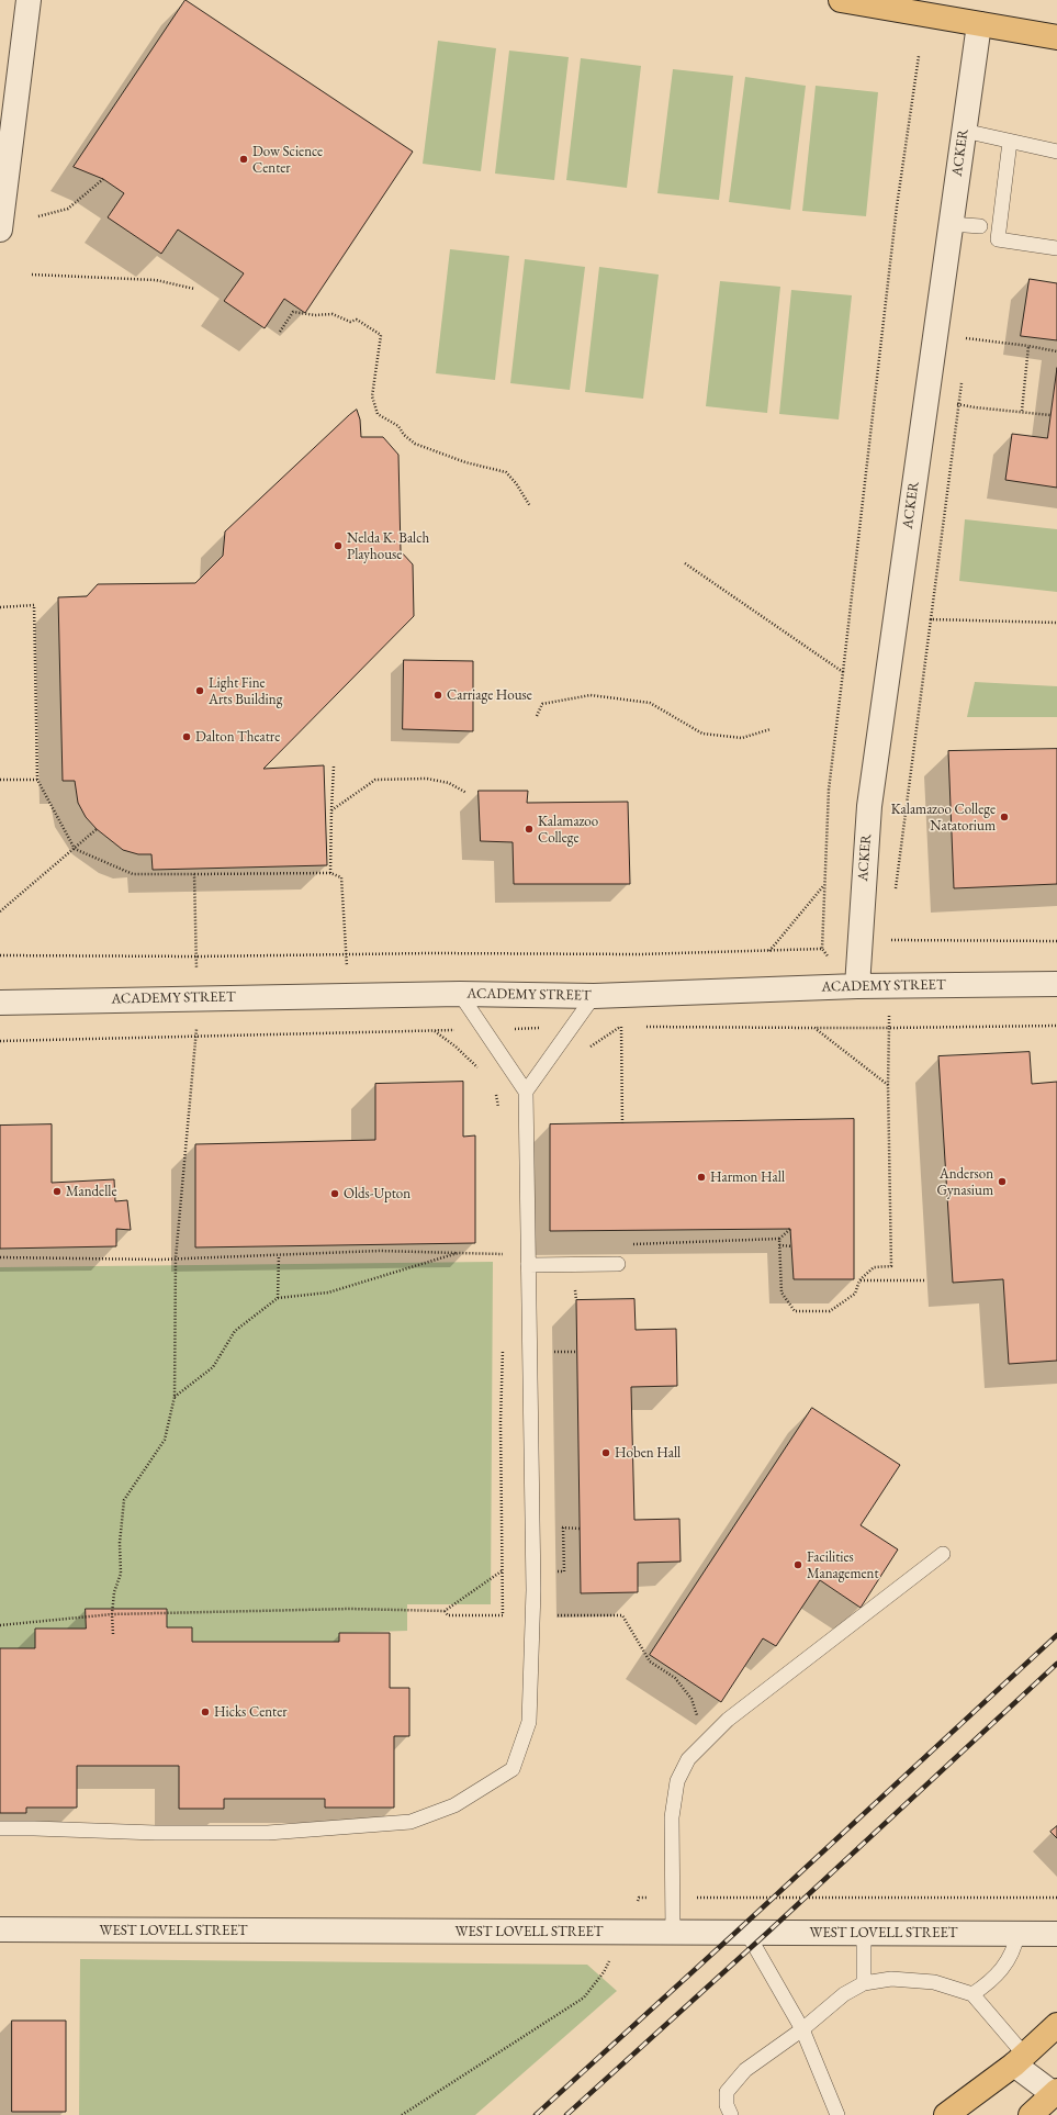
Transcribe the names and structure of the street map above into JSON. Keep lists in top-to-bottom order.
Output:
{
  "streets": {
    "street": ["ACKER", "ACADEMY STREET", "WEST LOVELL STREET"]
  },
  "crossings": [
    ["ACKER", "ACADEMY STREET"]
  ],
  "places": [
    "Dow Science Center",
    "Nelda K. Balch Playhouse",
    "Light Fine Arts Building",
    "Carriage House",
    "Dalton Theatre",
    "Kalamazoo College Natatorium",
    "Kalamazoo College",
    "Harmon Hall",
    "Anderson Gynasium",
    "Mandelle",
    "Olds-Upton",
    "Hoben Hall",
    "Facilities Management",
    "Hicks Center"
  ]
}
